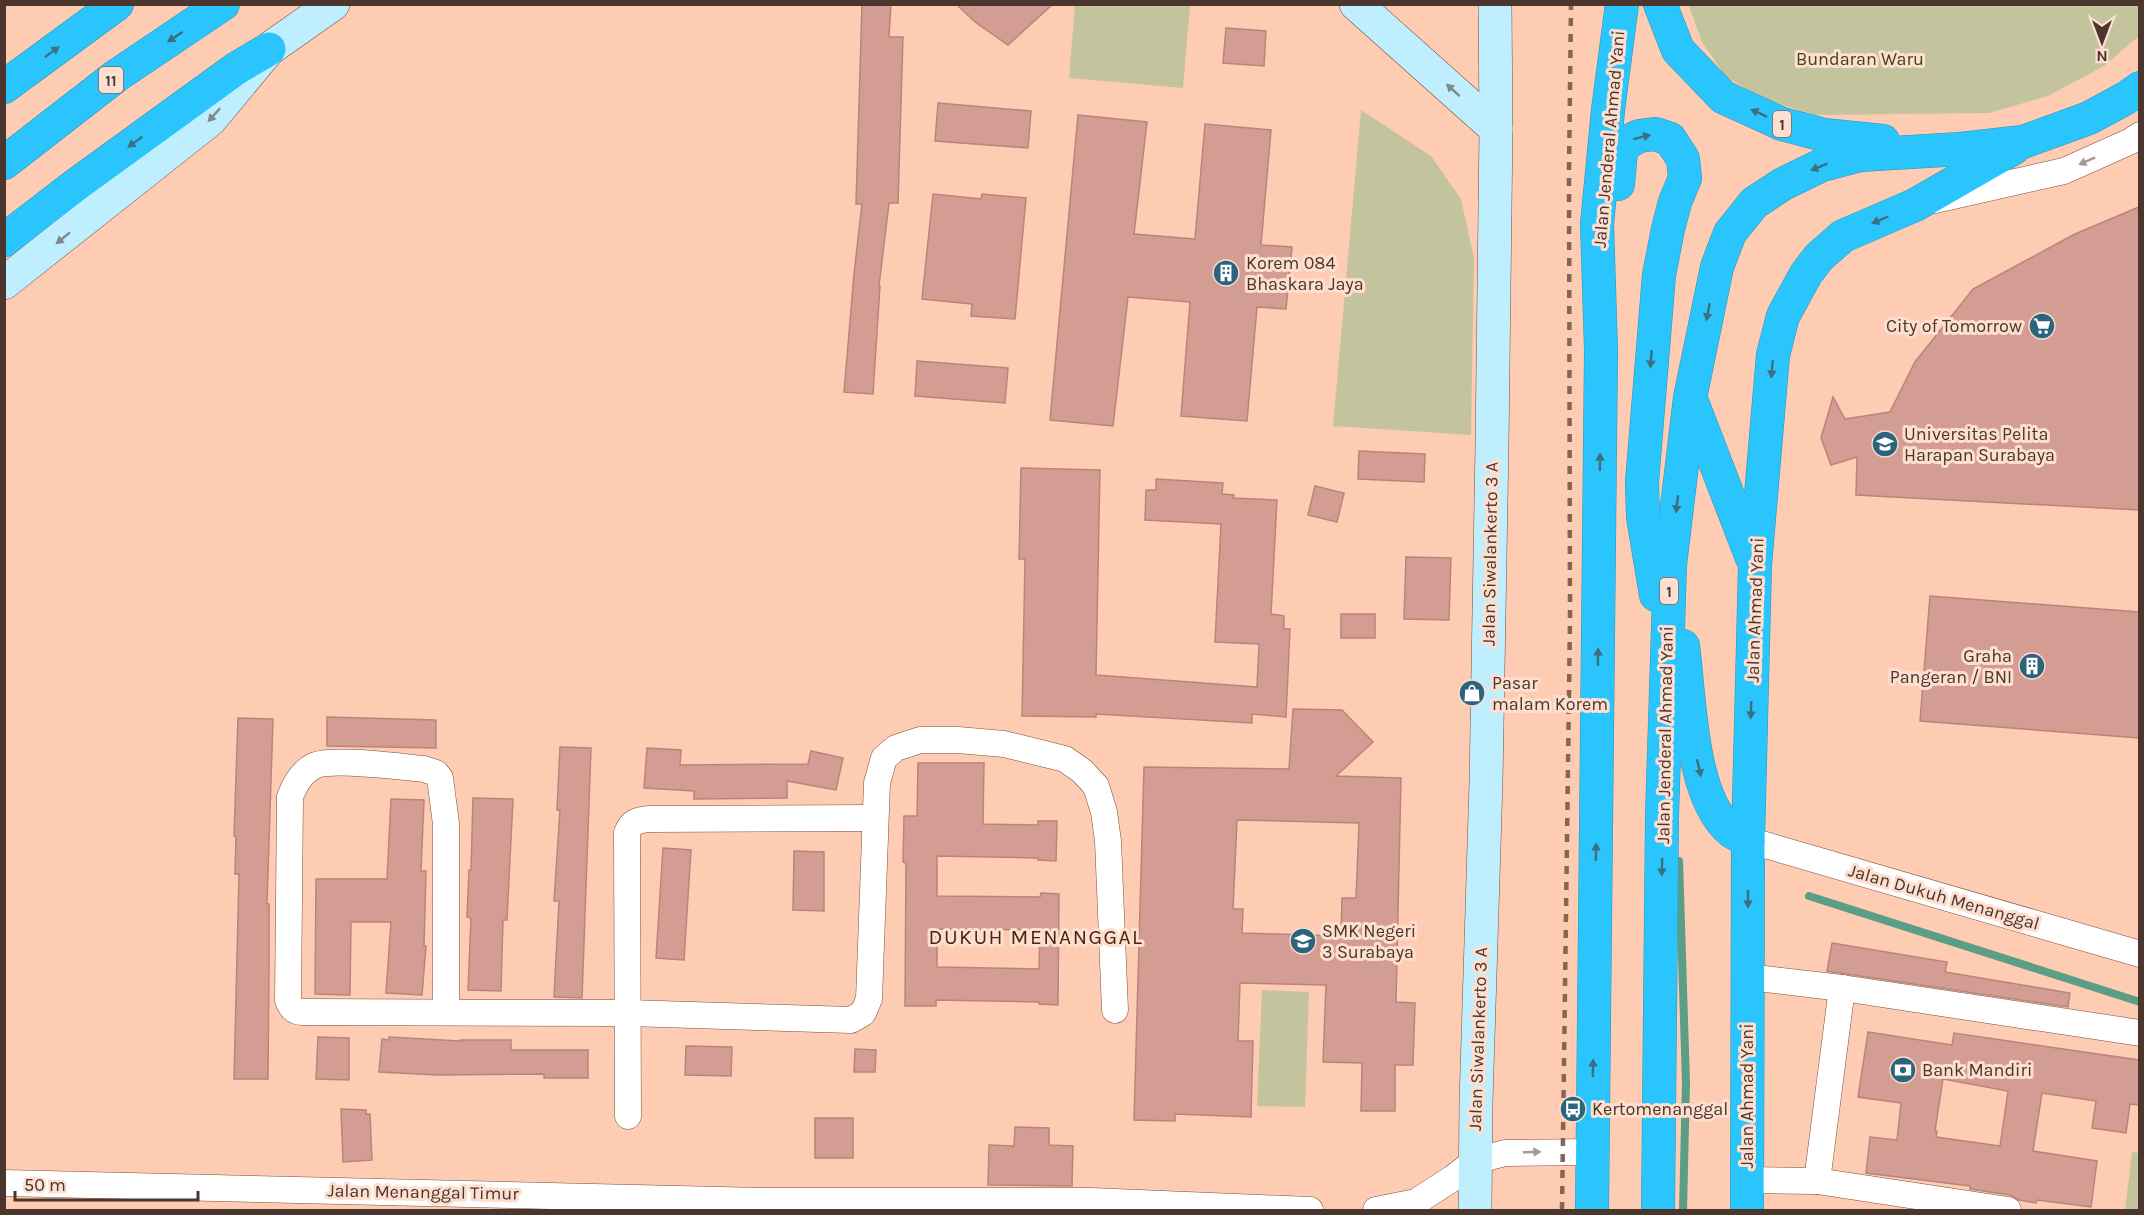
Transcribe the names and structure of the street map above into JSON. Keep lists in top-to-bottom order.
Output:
{
  "streets": {
    "highway": [
      "11",
      "1",
      "Jalan Jenderal Ahmad Yani",
      "Jalan Ahmad Yani"
    ],
    "main road": ["Jalan Siwalankerto 3 A"],
    "street": ["Jalan Dukuh Menanggal", "Jalan Menanggal Timur"]
  },
  "crossings": [
    ["1", "Jalan Jenderal Ahmad Yani"],
    ["1", "Jalan Ahmad Yani"],
    ["Jalan Ahmad Yani", "Jalan Dukuh Menanggal"]
  ],
  "one_way": ["Jalan Ahmad Yani"],
  "districts": ["DUKUH MENANGGAL"],
  "parks": ["Bundaran Waru"],
  "places": {
    "building": ["Korem 084 Bhaskara Jaya", "Graha Pangeran / BNI"],
    "supermarket": ["City of Tomorrow"],
    "school or university": ["Universitas Pelita Harapan Surabaya", "SMK Negeri 3 Surabaya"],
    "shop": ["Pasar malam Korem"],
    "bank": ["Bank Mandiri"],
    "bus stop": ["Kertomenanggal"]
  },
  "scale_bar": "50 m",
  "north": "bottom"
}
